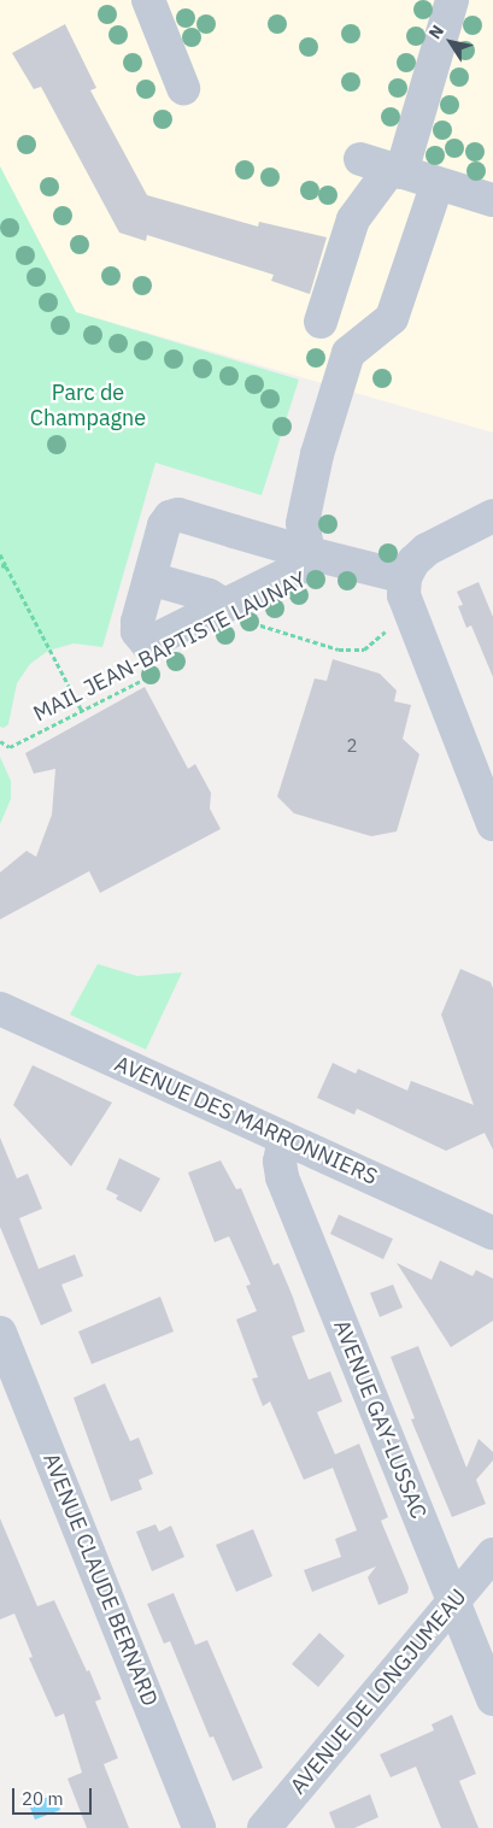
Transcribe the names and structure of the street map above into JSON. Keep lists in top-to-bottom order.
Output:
{
  "streets": {
    "street": [
      "AVENUE DES MARRONNIERS",
      "AVENUE GAY-LUSSAC",
      "AVENUE CLAUDE BERNARD",
      "AVENUE DE LONGJUMEAU"
    ],
    "path": ["MAIL JEAN-BAPTISTE LAUNAY"]
  },
  "crossings": [
    ["AVENUE DES MARRONNIERS", "AVENUE GAY-LUSSAC"],
    ["AVENUE GAY-LUSSAC", "AVENUE DE LONGJUMEAU"]
  ],
  "parks": ["Parc de Champagne"],
  "house_numbers": ["2"],
  "scale_bar": "20 m",
  "north": "top left"
}
